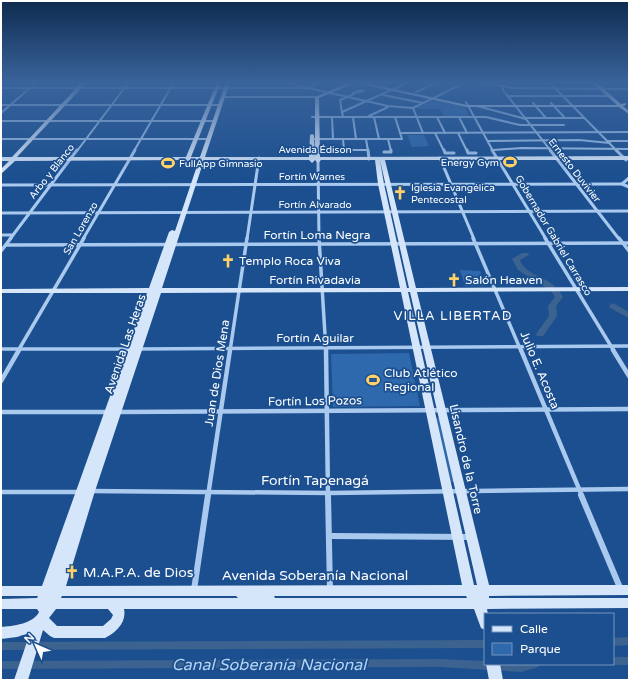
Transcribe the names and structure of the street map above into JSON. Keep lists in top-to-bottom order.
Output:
{
  "streets": {
    "main road": [
      "Avenida Édison",
      "Fortín Rivadavia",
      "Avenida Las Heras",
      "Lisandro de la Torre",
      "Avenida Soberanía Nacional"
    ],
    "street": [
      "Ernesto Duvivier",
      "Arbo y Blanco",
      "Fortín Warnes",
      "Fortín Alvarado",
      "San Lorenzo",
      "Fortín Loma Negra",
      "Gobernador Gabriel Carrasco",
      "Fortín Aguilar",
      "Julio E. Acosta",
      "Juan de Dios Mena",
      "Fortín Los Pozos",
      "Fortín Tapenagá"
    ]
  },
  "crossings": [
    ["Avenida Édison", "Ernesto Duvivier"],
    ["Avenida Édison", "Arbo y Blanco"],
    ["Avenida Édison", "San Lorenzo"],
    ["Avenida Édison", "Gobernador Gabriel Carrasco"],
    ["Avenida Édison", "Avenida Las Heras"],
    ["Avenida Édison", "Julio E. Acosta"],
    ["Avenida Édison", "Juan de Dios Mena"],
    ["Avenida Édison", "Lisandro de la Torre"],
    ["Ernesto Duvivier", "Fortín Warnes"],
    ["Ernesto Duvivier", "Fortín Alvarado"],
    ["Ernesto Duvivier", "Fortín Loma Negra"],
    ["Arbo y Blanco", "Fortín Warnes"],
    ["Arbo y Blanco", "Fortín Alvarado"],
    ["Arbo y Blanco", "Fortín Loma Negra"],
    ["Fortín Warnes", "San Lorenzo"],
    ["Fortín Warnes", "Gobernador Gabriel Carrasco"],
    ["Fortín Warnes", "Avenida Las Heras"],
    ["Fortín Warnes", "Julio E. Acosta"],
    ["Fortín Warnes", "Juan de Dios Mena"],
    ["Fortín Warnes", "Lisandro de la Torre"],
    ["Fortín Alvarado", "San Lorenzo"],
    ["Fortín Alvarado", "Gobernador Gabriel Carrasco"],
    ["Fortín Alvarado", "Avenida Las Heras"],
    ["Fortín Alvarado", "Julio E. Acosta"],
    ["Fortín Alvarado", "Juan de Dios Mena"],
    ["Fortín Alvarado", "Lisandro de la Torre"],
    ["San Lorenzo", "Fortín Loma Negra"],
    ["San Lorenzo", "Fortín Rivadavia"],
    ["San Lorenzo", "Fortín Aguilar"],
    ["Fortín Loma Negra", "Gobernador Gabriel Carrasco"],
    ["Fortín Loma Negra", "Avenida Las Heras"],
    ["Fortín Loma Negra", "Julio E. Acosta"],
    ["Fortín Loma Negra", "Juan de Dios Mena"],
    ["Fortín Loma Negra", "Lisandro de la Torre"],
    ["Gobernador Gabriel Carrasco", "Fortín Rivadavia"],
    ["Gobernador Gabriel Carrasco", "Fortín Aguilar"],
    ["Fortín Rivadavia", "Avenida Las Heras"],
    ["Fortín Rivadavia", "Julio E. Acosta"],
    ["Fortín Rivadavia", "Juan de Dios Mena"],
    ["Fortín Rivadavia", "Lisandro de la Torre"],
    ["Fortín Aguilar", "Avenida Las Heras"],
    ["Fortín Aguilar", "Julio E. Acosta"],
    ["Fortín Aguilar", "Juan de Dios Mena"],
    ["Fortín Aguilar", "Lisandro de la Torre"],
    ["Avenida Las Heras", "Fortín Los Pozos"],
    ["Avenida Las Heras", "Fortín Tapenagá"],
    ["Avenida Las Heras", "Avenida Soberanía Nacional"],
    ["Julio E. Acosta", "Fortín Los Pozos"],
    ["Julio E. Acosta", "Fortín Tapenagá"],
    ["Julio E. Acosta", "Avenida Soberanía Nacional"],
    ["Juan de Dios Mena", "Fortín Los Pozos"],
    ["Juan de Dios Mena", "Fortín Tapenagá"],
    ["Juan de Dios Mena", "Avenida Soberanía Nacional"],
    ["Fortín Los Pozos", "Lisandro de la Torre"],
    ["Lisandro de la Torre", "Fortín Tapenagá"],
    ["Lisandro de la Torre", "Avenida Soberanía Nacional"]
  ],
  "districts": ["VILLA LIBERTAD"],
  "water": ["Canal Soberanía Nacional"],
  "places": {
    "sports": ["Energy Gym", "FullApp Gimnasio", "Club Atlético Regional"],
    "church": [
      "Iglesia Evangélica Pentecostal",
      "Templo Roca Viva",
      "Salón Heaven",
      "M.A.P.A. de Dios"
    ]
  },
  "legend": ["Calle", "Parque"],
  "north": "top left"
}
